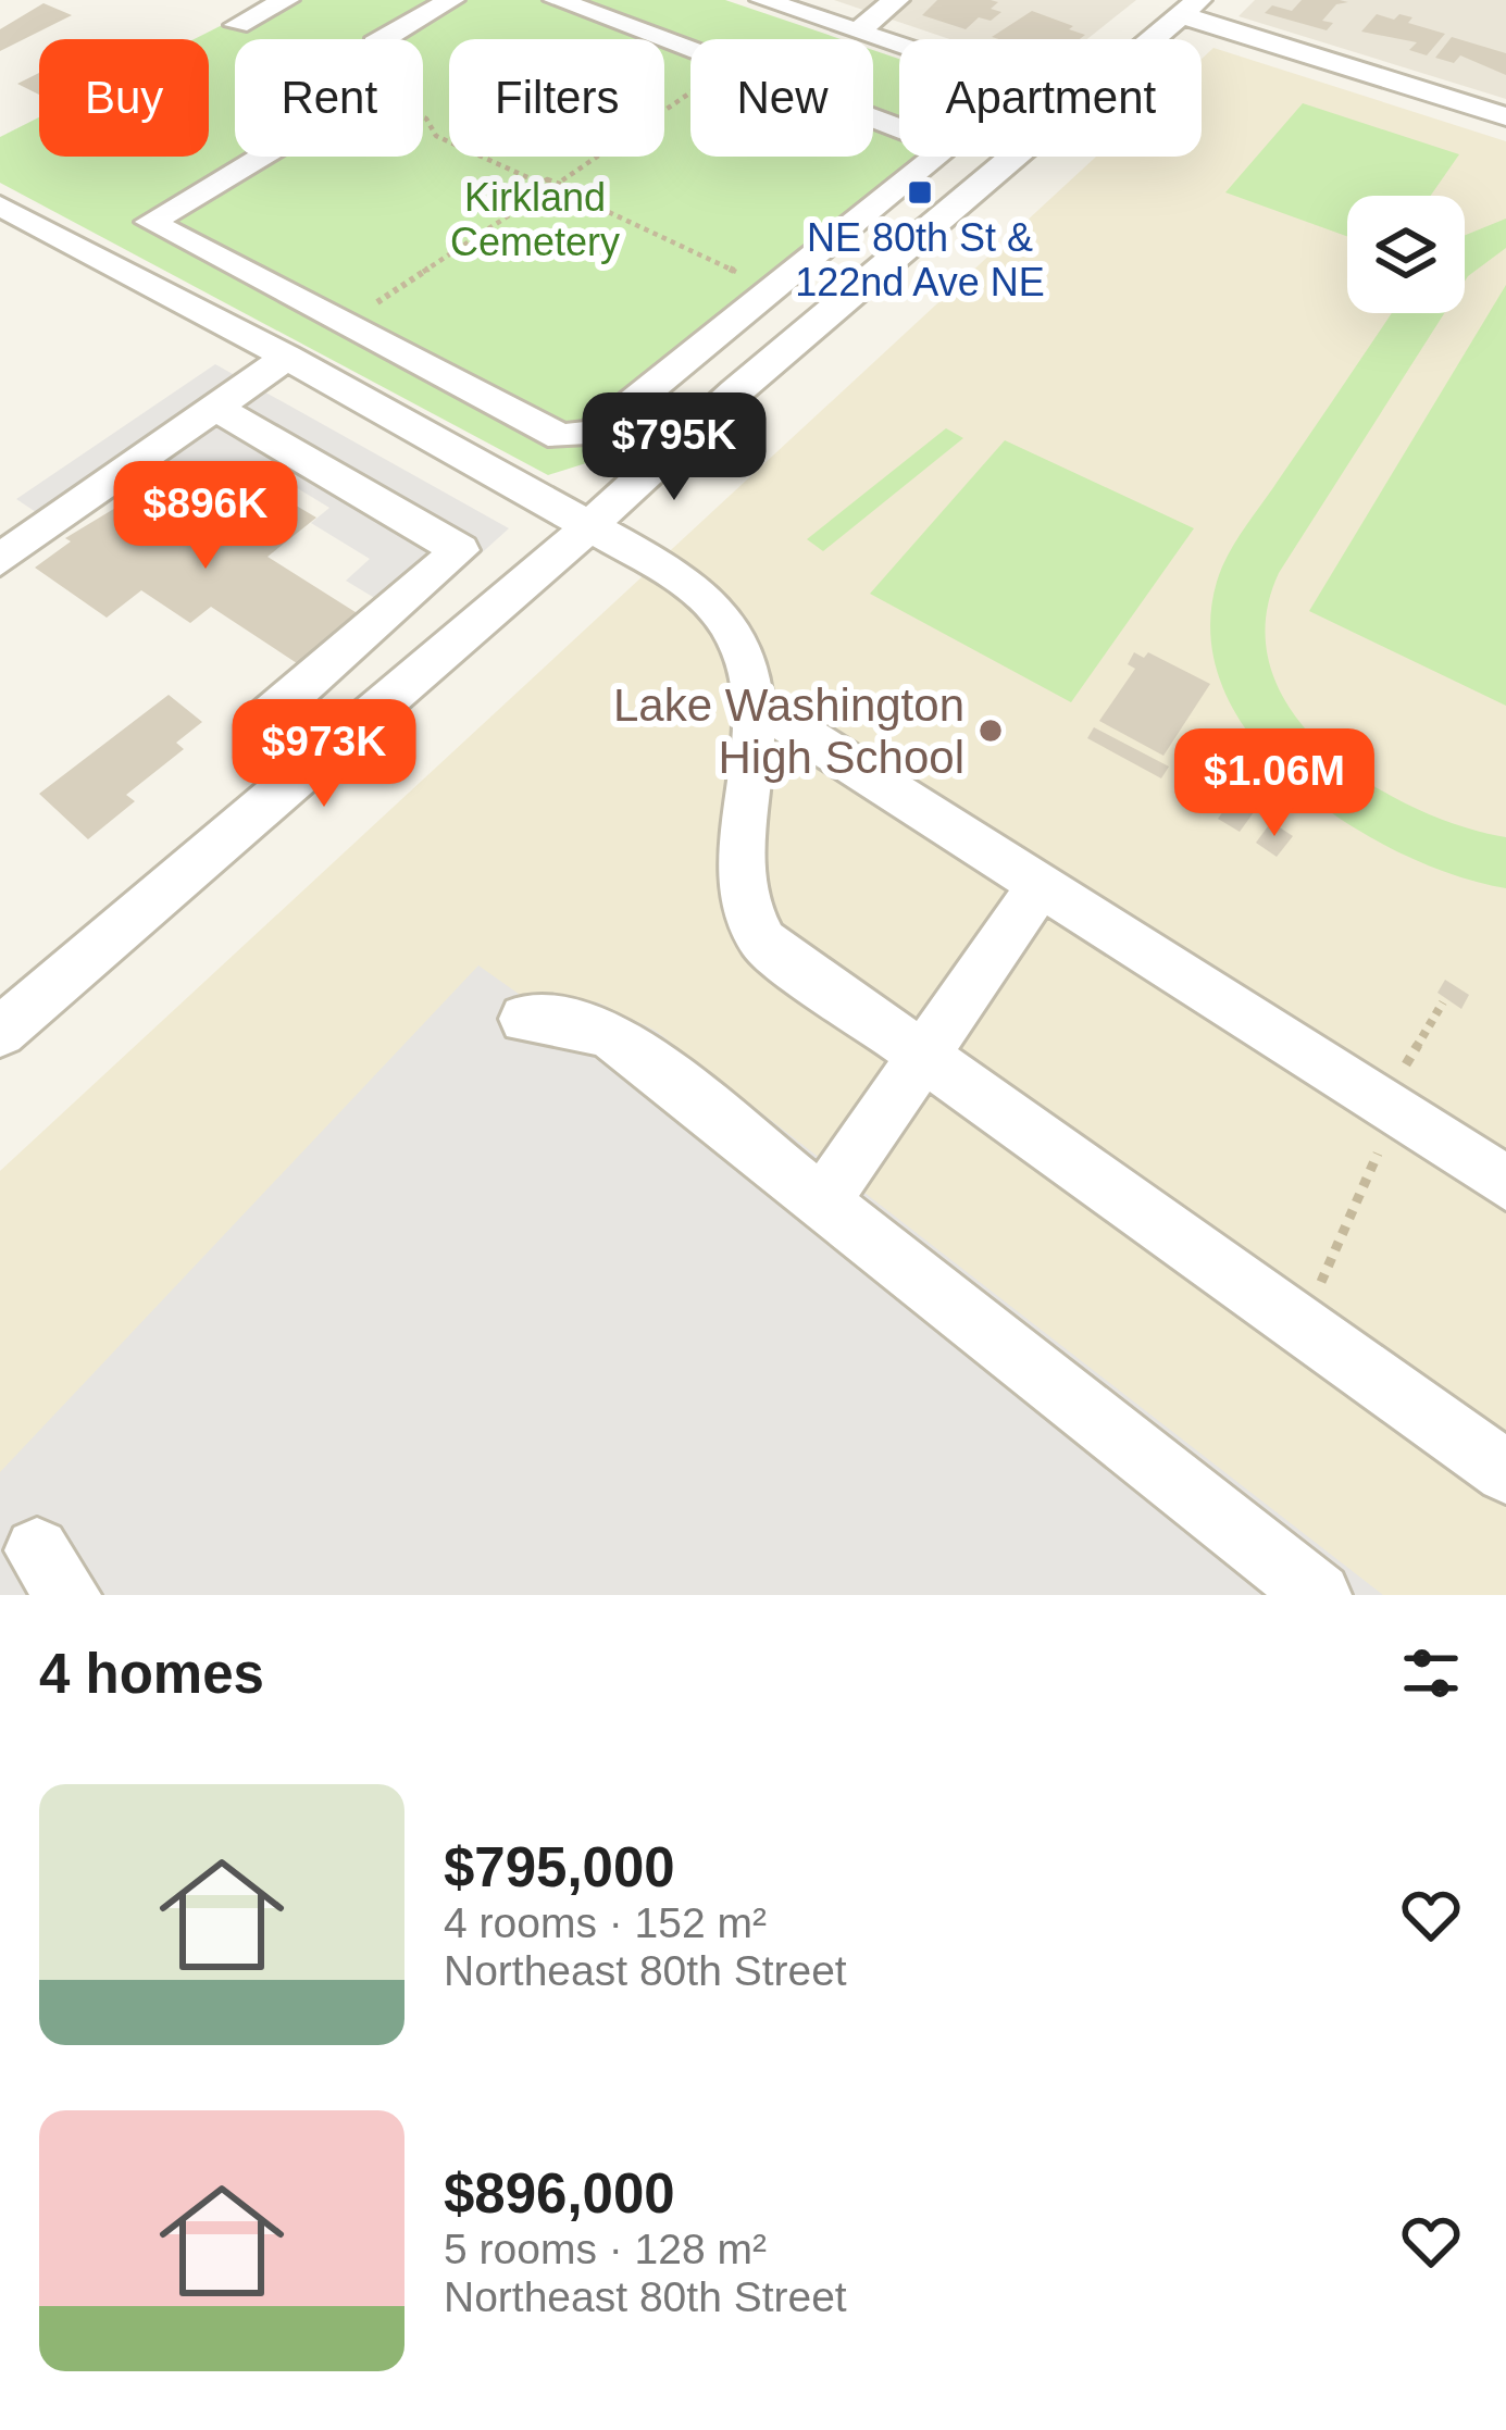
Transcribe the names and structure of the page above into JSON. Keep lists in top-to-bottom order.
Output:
{
  "parks": ["Kirkland Cemetery"],
  "places": {
    "transit": ["NE 80th St & 122nd Ave NE"],
    "other": ["Lake Washington High School"]
  },
  "page": {
    "chip": [
      "Buy",
      "Rent",
      "Filters",
      "New",
      "Apartment"
    ],
    "price": [
      "$795K",
      "$896K",
      "$973K",
      "$1.06M"
    ],
    "heading": "4 homes",
    "list": [
      {
        "name": "$795,000",
        "note": "4 rooms · 152 m² · Northeast 80th Street"
      },
      {
        "name": "$896,000",
        "note": "5 rooms · 128 m² · Northeast 80th Street"
      }
    ]
  }
}
